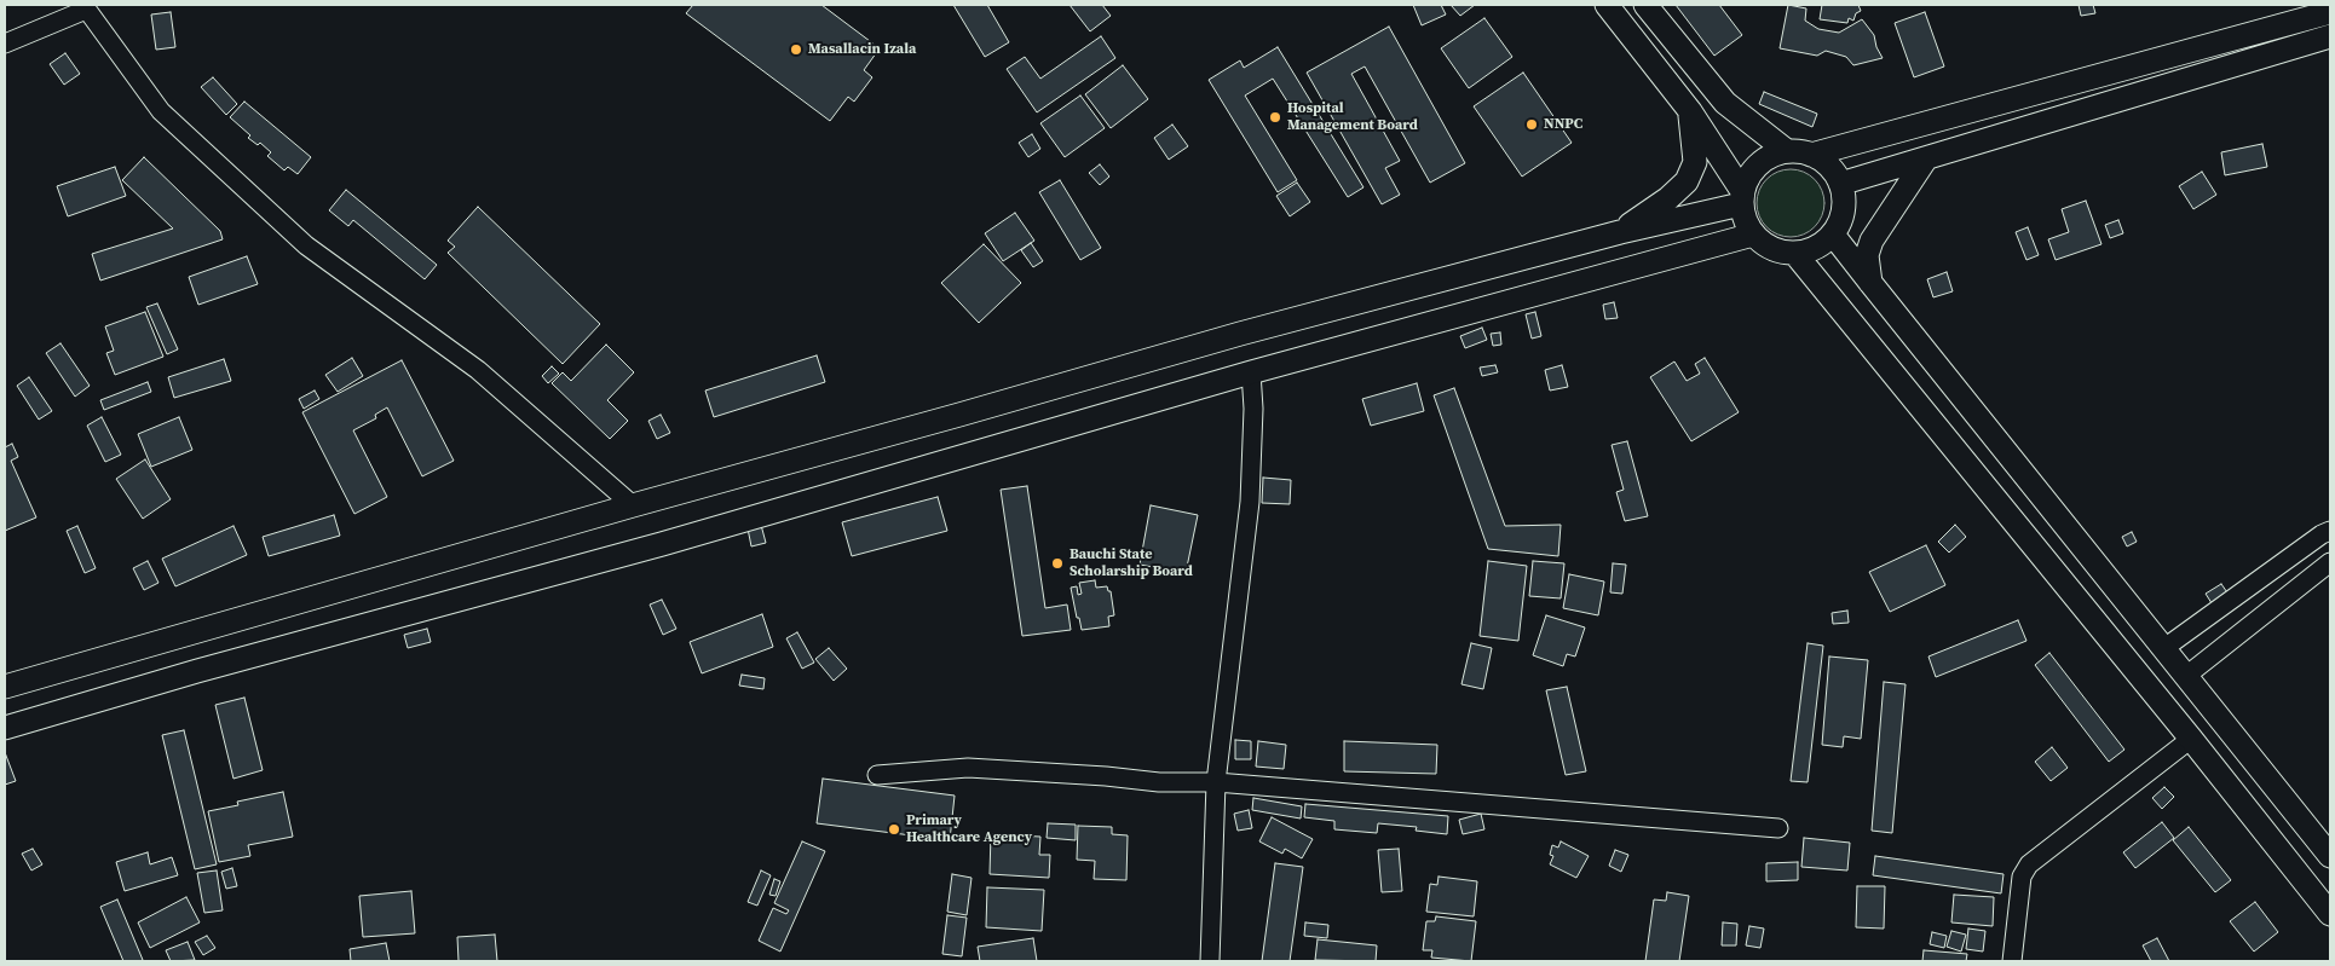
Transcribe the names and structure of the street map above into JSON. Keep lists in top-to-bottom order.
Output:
{
  "places": [
    "Masallacin Izala",
    "Hospital Management Board",
    "NNPC",
    "Bauchi State Scholarship Board",
    "Primary Healthcare Agency"
  ]
}
